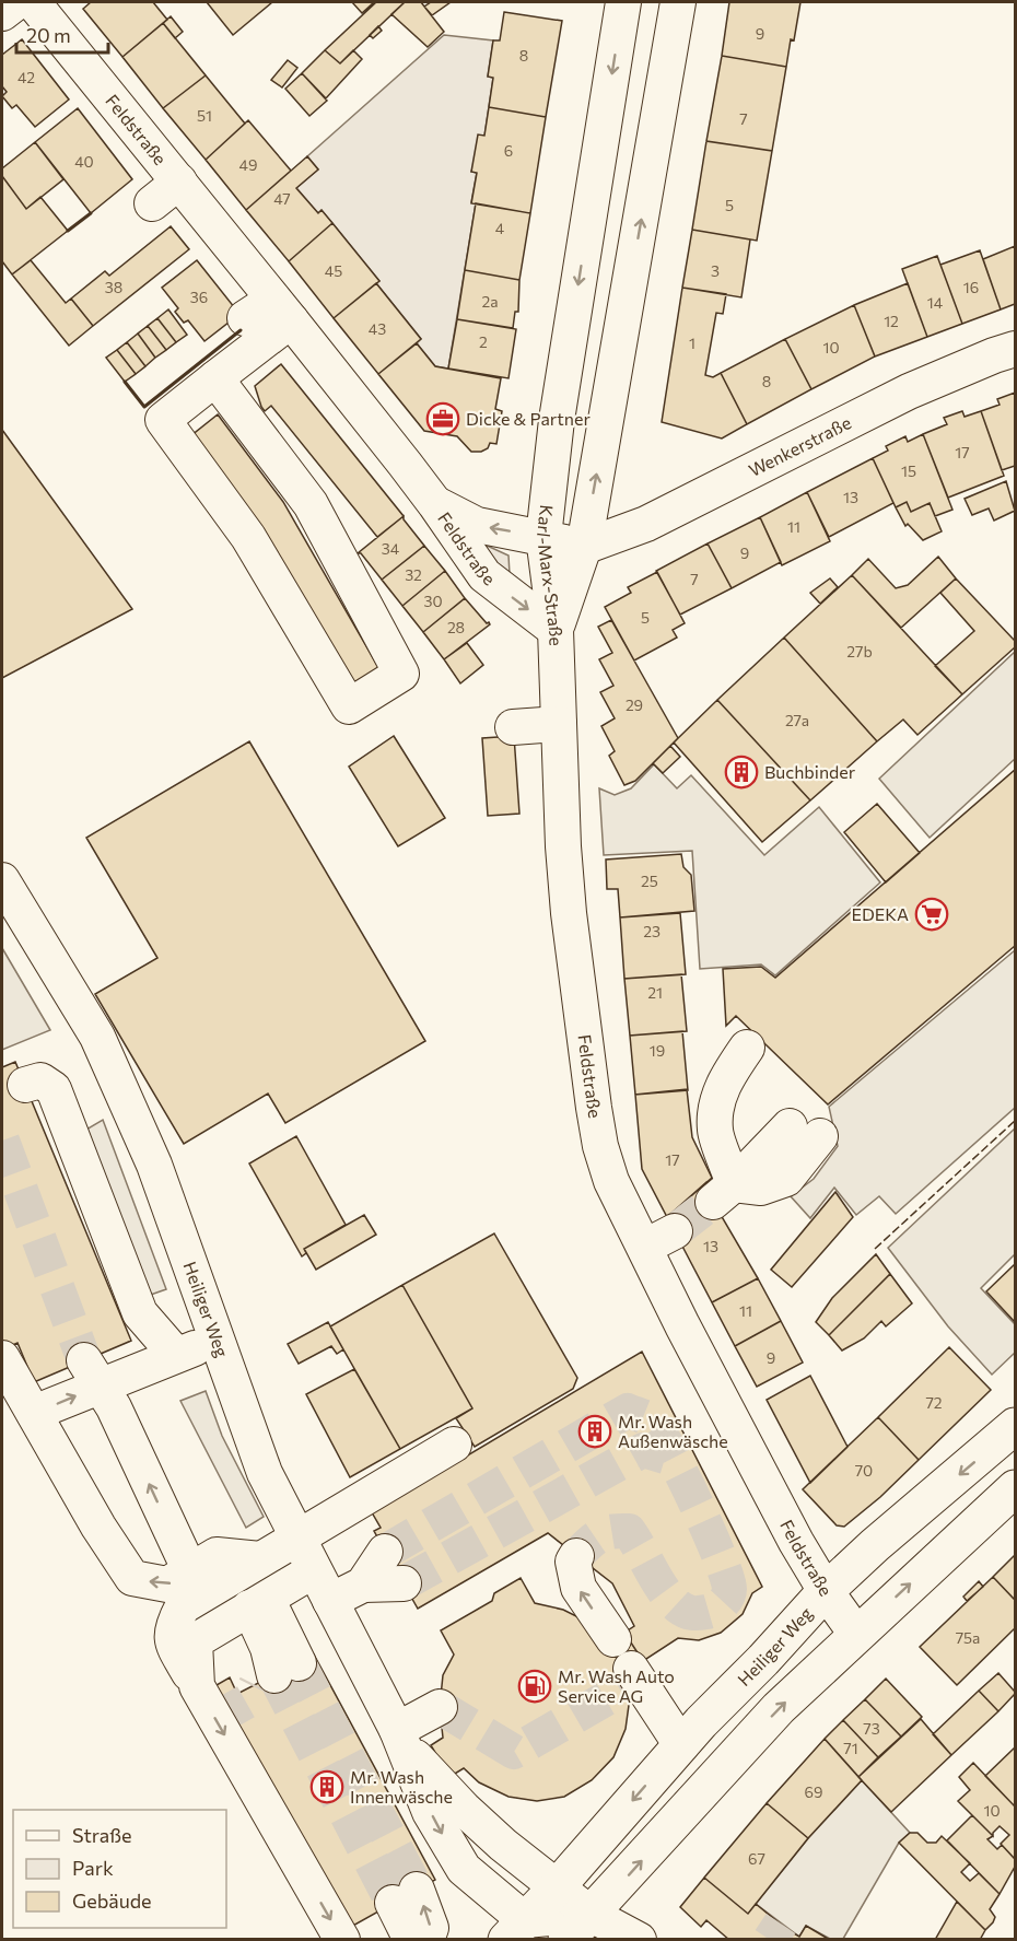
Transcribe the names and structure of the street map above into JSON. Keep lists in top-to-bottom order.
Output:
{
  "streets": {
    "main road": ["Heiliger Weg"],
    "street": ["Feldstraße", "Wenkerstraße", "Karl-Marx-Straße"]
  },
  "crossings": [
    ["Feldstraße", "Wenkerstraße"],
    ["Feldstraße", "Karl-Marx-Straße"],
    ["Feldstraße", "Heiliger Weg"],
    ["Wenkerstraße", "Karl-Marx-Straße"]
  ],
  "places": {
    "office": ["Dicke & Partner"],
    "building": ["Buchbinder", "Mr. Wash Außenwäsche", "Mr. Wash Innenwäsche"],
    "supermarket": ["EDEKA"],
    "fuel station": ["Mr. Wash Auto Service AG"]
  },
  "house_numbers": [
    "9",
    "8",
    "42",
    "51",
    "7",
    "6",
    "40",
    "49",
    "47",
    "5",
    "4",
    "45",
    "3",
    "38",
    "16",
    "36",
    "2a",
    "14",
    "12",
    "43",
    "2",
    "1",
    "10",
    "8",
    "17",
    "15",
    "13",
    "11",
    "34",
    "9",
    "32",
    "7",
    "30",
    "5",
    "28",
    "27b",
    "29",
    "27a",
    "25",
    "23",
    "21",
    "19",
    "17",
    "13",
    "11",
    "9",
    "72",
    "70",
    "75a",
    "73",
    "71",
    "69",
    "10",
    "67"
  ],
  "legend": ["Straße", "Park", "Gebäude"],
  "scale_bar": "20 m"
}
